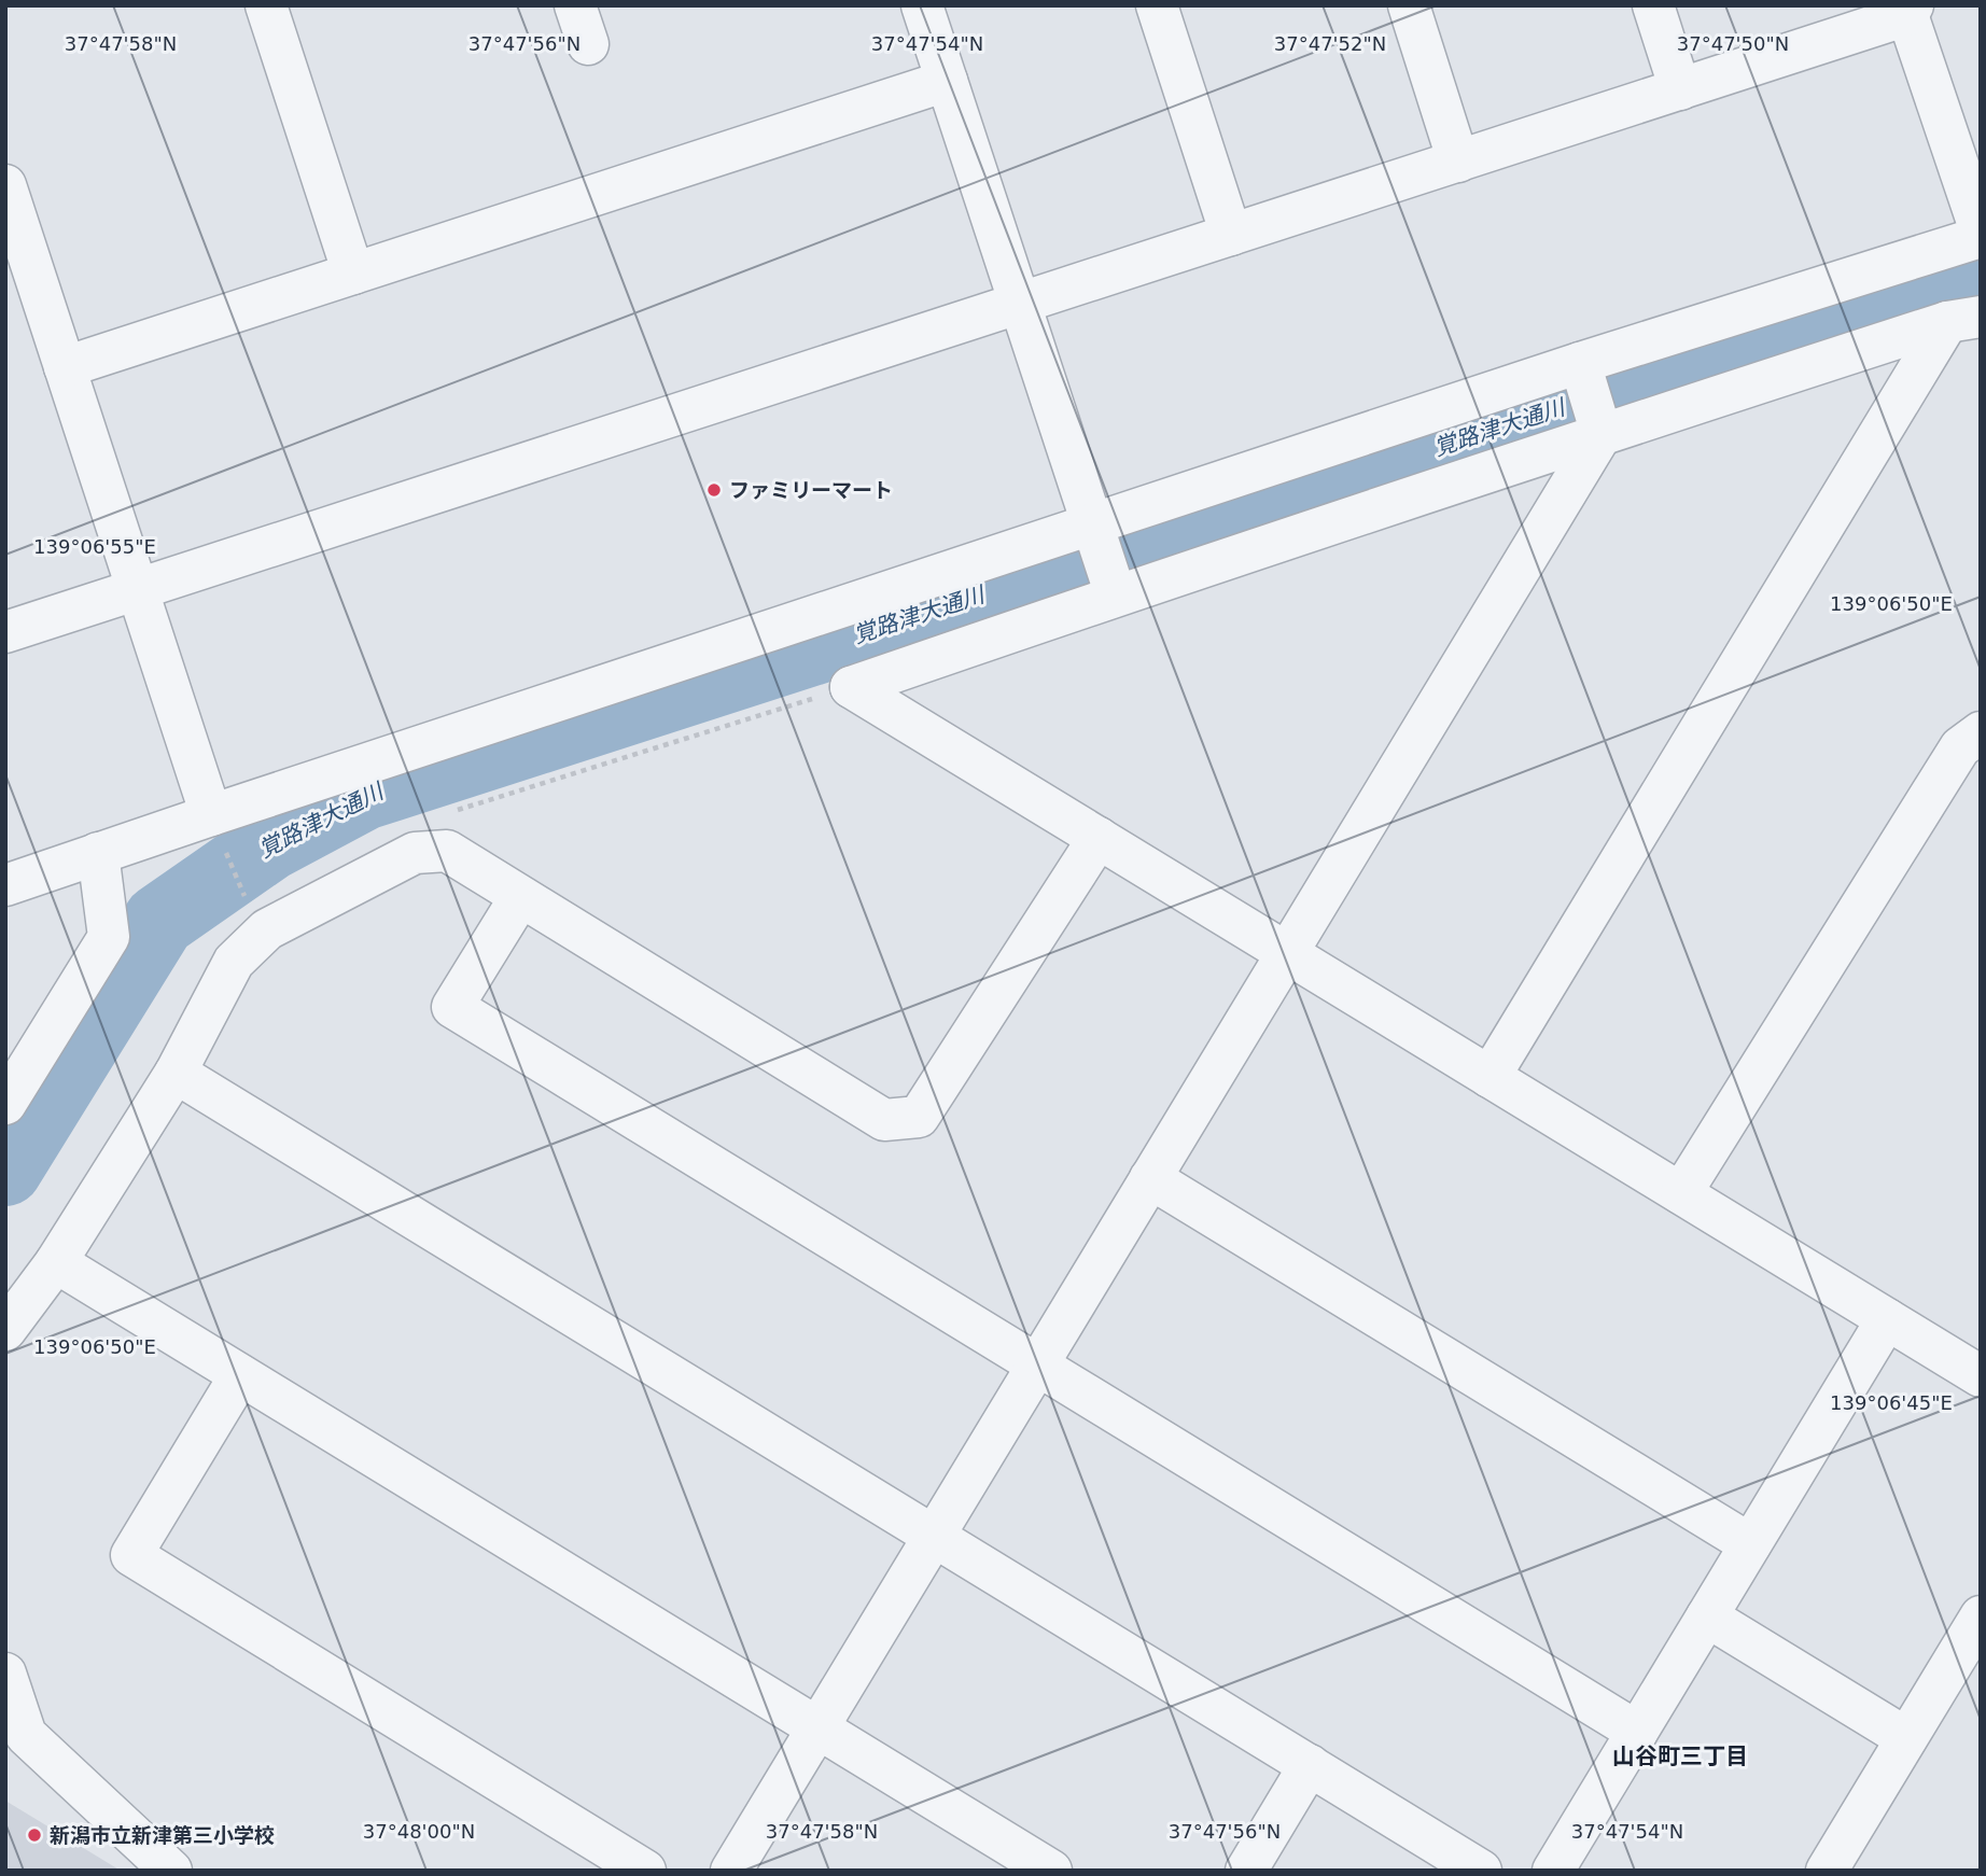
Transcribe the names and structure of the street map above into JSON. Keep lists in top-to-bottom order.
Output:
{
  "districts": ["山谷町三丁目"],
  "water": ["覚路津大通川"],
  "places": ["ファミリーマート", "新潟市立新津第三小学校"],
  "coordinates": [
    "37°47'58\"N",
    "37°47'56\"N",
    "37°47'54\"N",
    "37°47'52\"N",
    "37°47'50\"N",
    "139°06'55\"E",
    "139°06'50\"E",
    "139°06'45\"E",
    "37°48'00\"N"
  ]
}
